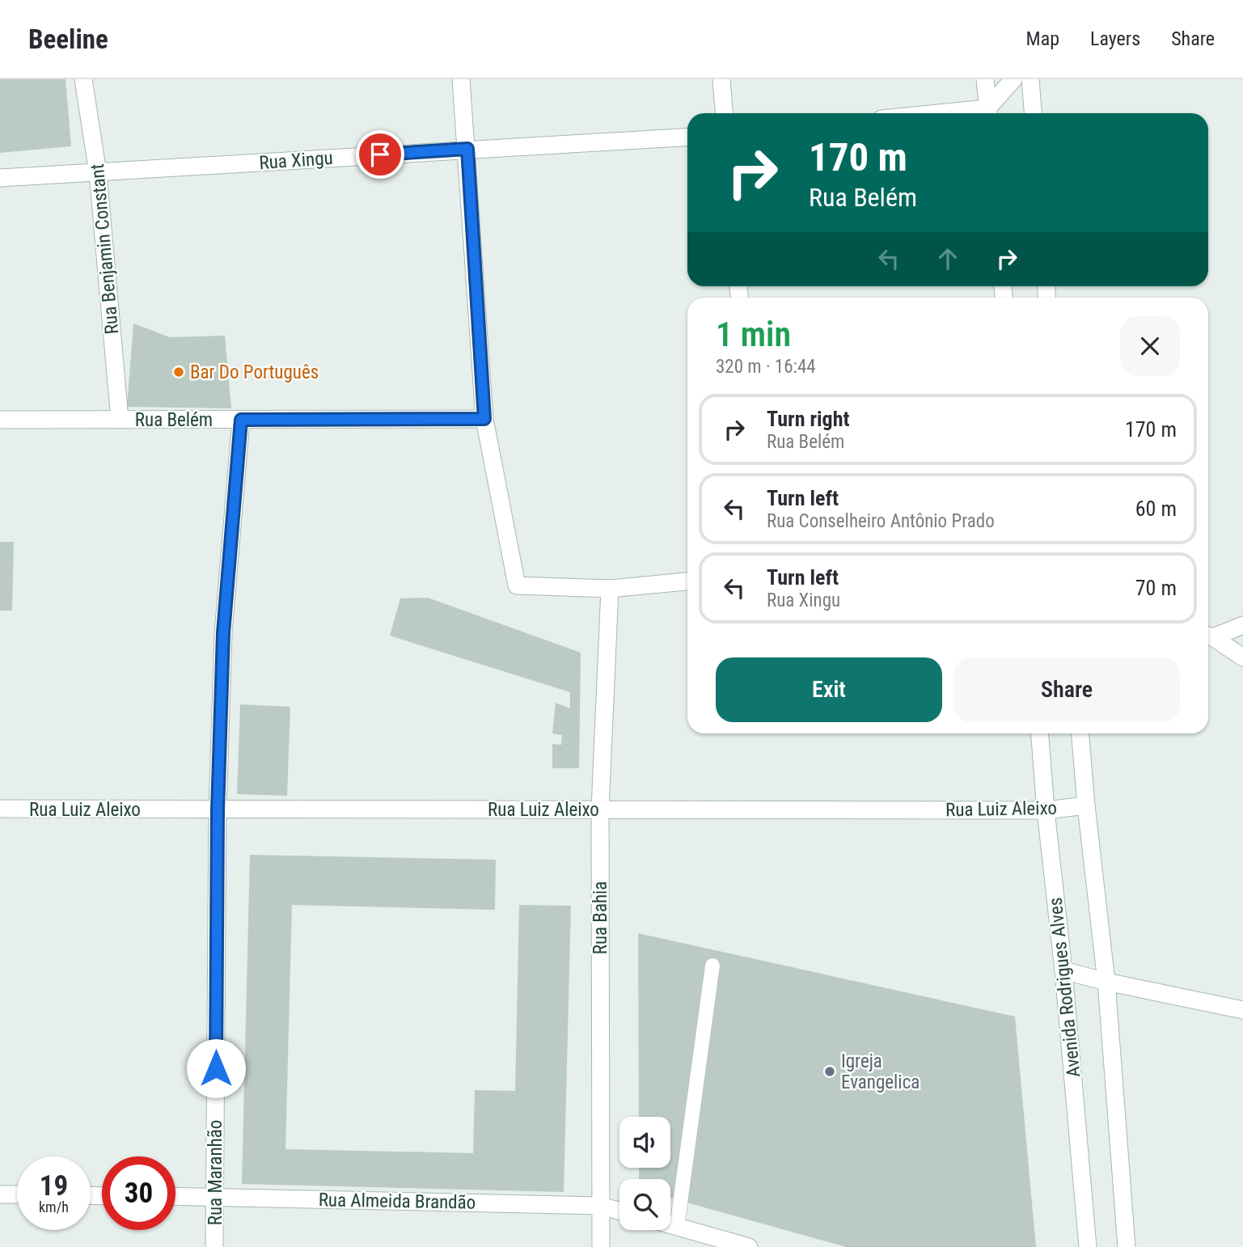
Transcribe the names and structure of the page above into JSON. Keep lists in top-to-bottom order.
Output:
{
  "streets": {
    "street": [
      "Rua Xingu",
      "Rua Benjamin Constant",
      "Rua Belém",
      "Rua Luiz Aleixo",
      "Rua Bahia",
      "Avenida Rodrigues Alves",
      "Rua Maranhão",
      "Rua Almeida Brandão"
    ]
  },
  "crossings": [
    ["Rua Xingu", "Rua Benjamin Constant"],
    ["Rua Benjamin Constant", "Rua Belém"],
    ["Rua Belém", "Rua Maranhão"],
    ["Rua Luiz Aleixo", "Rua Bahia"],
    ["Rua Luiz Aleixo", "Avenida Rodrigues Alves"],
    ["Rua Luiz Aleixo", "Rua Maranhão"],
    ["Rua Bahia", "Rua Almeida Brandão"],
    ["Rua Maranhão", "Rua Almeida Brandão"]
  ],
  "places": ["Bar Do Português", "Igreja Evangelica"],
  "page": {
    "header": "Beeline",
    "nav": ["Map", "Layers", "Share"],
    "turn": ["170 m", "Rua Belém"],
    "heading": ["1 min", "320 m · 16:44"],
    "list": [
      {
        "name": "Turn right",
        "note": "Rua Belém",
        "value": "170 m"
      },
      {
        "name": "Turn left",
        "note": "Rua Conselheiro Antônio Prado",
        "value": "60 m"
      },
      {
        "name": "Turn left",
        "note": "Rua Xingu",
        "value": "70 m"
      }
    ],
    "buttons": ["Exit", "Share"],
    "speed": "19 km/h",
    "limit": "30"
  }
}
